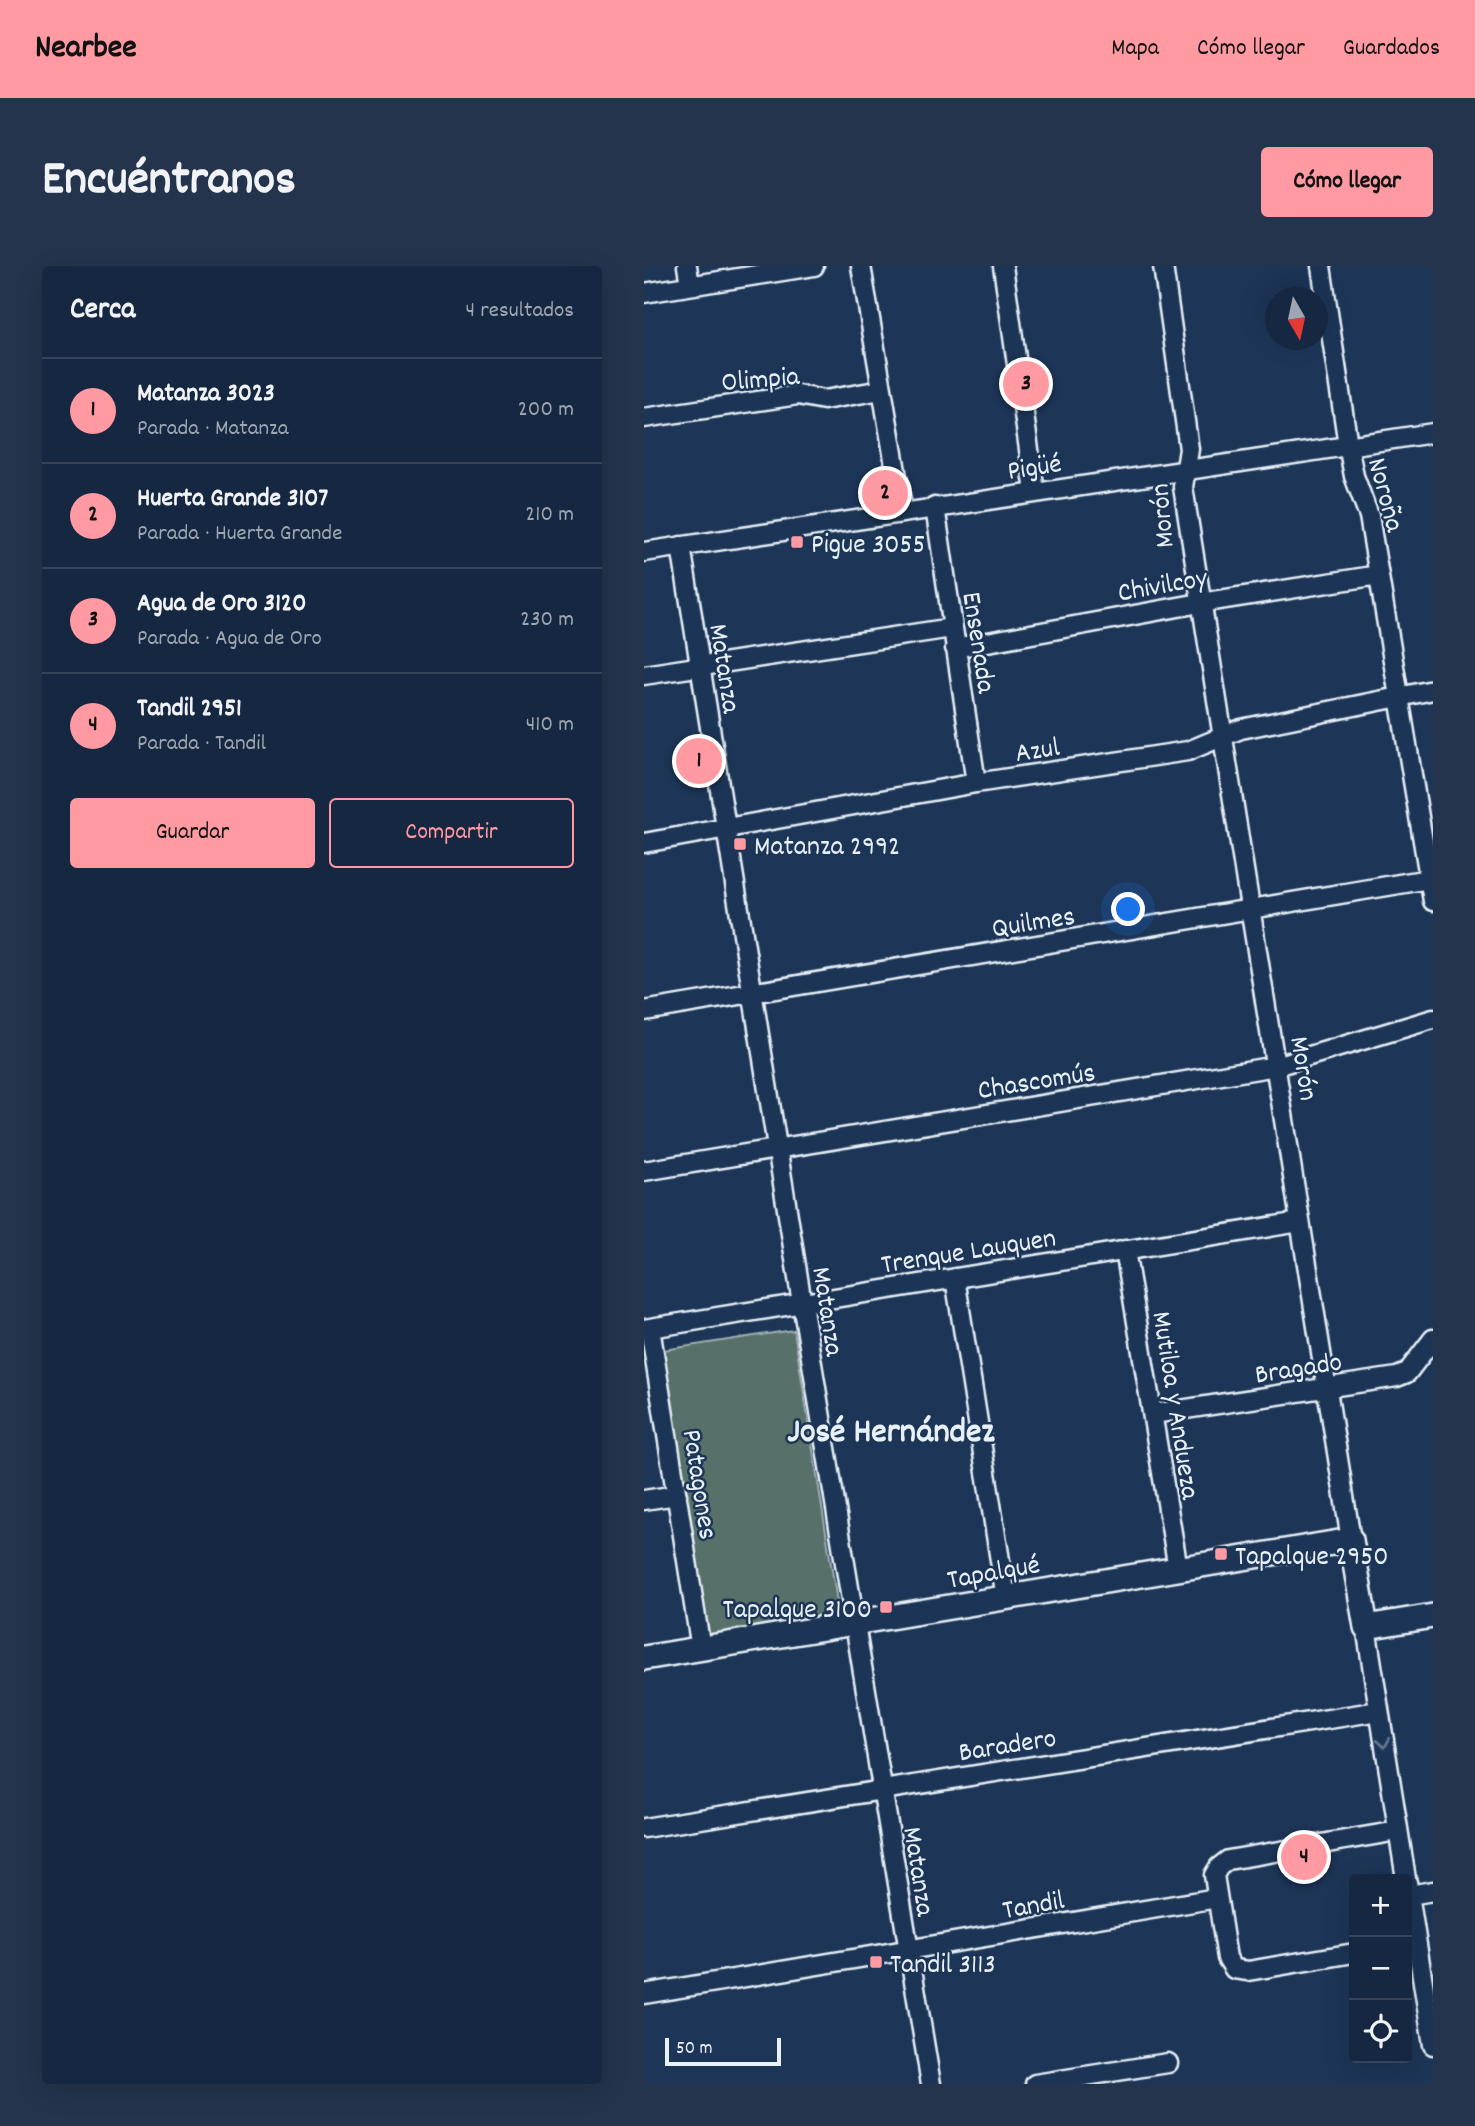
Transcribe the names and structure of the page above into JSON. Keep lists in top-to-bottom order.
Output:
{
  "streets": {
    "main road": ["Morón", "Tapalqué"],
    "street": [
      "Olimpia",
      "Pigüé",
      "Noroña",
      "Chivilcoy",
      "Ensenada",
      "Matanza",
      "Azul",
      "Quilmes",
      "Chascomús",
      "Trenque Lauquen",
      "Bragado",
      "Mutiloa y Andueza",
      "Patagones",
      "Baradero",
      "Tandil"
    ]
  },
  "crossings": [
    ["Pigüé", "Noroña"],
    ["Pigüé", "Morón"],
    ["Pigüé", "Ensenada"],
    ["Pigüé", "Matanza"],
    ["Noroña", "Chivilcoy"],
    ["Noroña", "Azul"],
    ["Noroña", "Quilmes"],
    ["Morón", "Chivilcoy"],
    ["Morón", "Azul"],
    ["Morón", "Quilmes"],
    ["Morón", "Chascomús"],
    ["Morón", "Trenque Lauquen"],
    ["Morón", "Bragado"],
    ["Morón", "Tapalqué"],
    ["Morón", "Baradero"],
    ["Chivilcoy", "Ensenada"],
    ["Ensenada", "Azul"],
    ["Matanza", "Azul"],
    ["Matanza", "Quilmes"],
    ["Matanza", "Chascomús"],
    ["Matanza", "Trenque Lauquen"],
    ["Matanza", "Tapalqué"],
    ["Matanza", "Baradero"],
    ["Matanza", "Tandil"],
    ["Trenque Lauquen", "Mutiloa y Andueza"],
    ["Trenque Lauquen", "Patagones"],
    ["Bragado", "Mutiloa y Andueza"],
    ["Mutiloa y Andueza", "Tapalqué"],
    ["Patagones", "Tapalqué"]
  ],
  "districts": ["José Hernández"],
  "places": {
    "transit": [
      "Pigue 3055",
      "Matanza 2992",
      "Tapalque 2950",
      "Tapalque 3100",
      "Tandil 3113"
    ]
  },
  "scale_bar": "50 m",
  "north": "bottom",
  "page": {
    "header": "Nearbee",
    "nav": ["Mapa", "Cómo llegar", "Guardados"],
    "title": "Encuéntranos",
    "buttons": [
      "Cómo llegar",
      ["Guardar", "Compartir"]
    ],
    "heading": ["Cerca", "4 resultados"],
    "list": [
      {
        "mark": "1",
        "name": "Matanza 3023",
        "note": "Parada · Matanza",
        "value": "200 m"
      },
      {
        "mark": "2",
        "name": "Huerta Grande 3107",
        "note": "Parada · Huerta Grande",
        "value": "210 m"
      },
      {
        "mark": "3",
        "name": "Agua de Oro 3120",
        "note": "Parada · Agua de Oro",
        "value": "230 m"
      },
      {
        "mark": "4",
        "name": "Tandil 2951",
        "note": "Parada · Tandil",
        "value": "410 m"
      }
    ],
    "pins": [
      "3",
      "2",
      "1",
      "4"
    ],
    "map_buttons": ["+", "−"],
    "scale": "50 m"
  }
}
